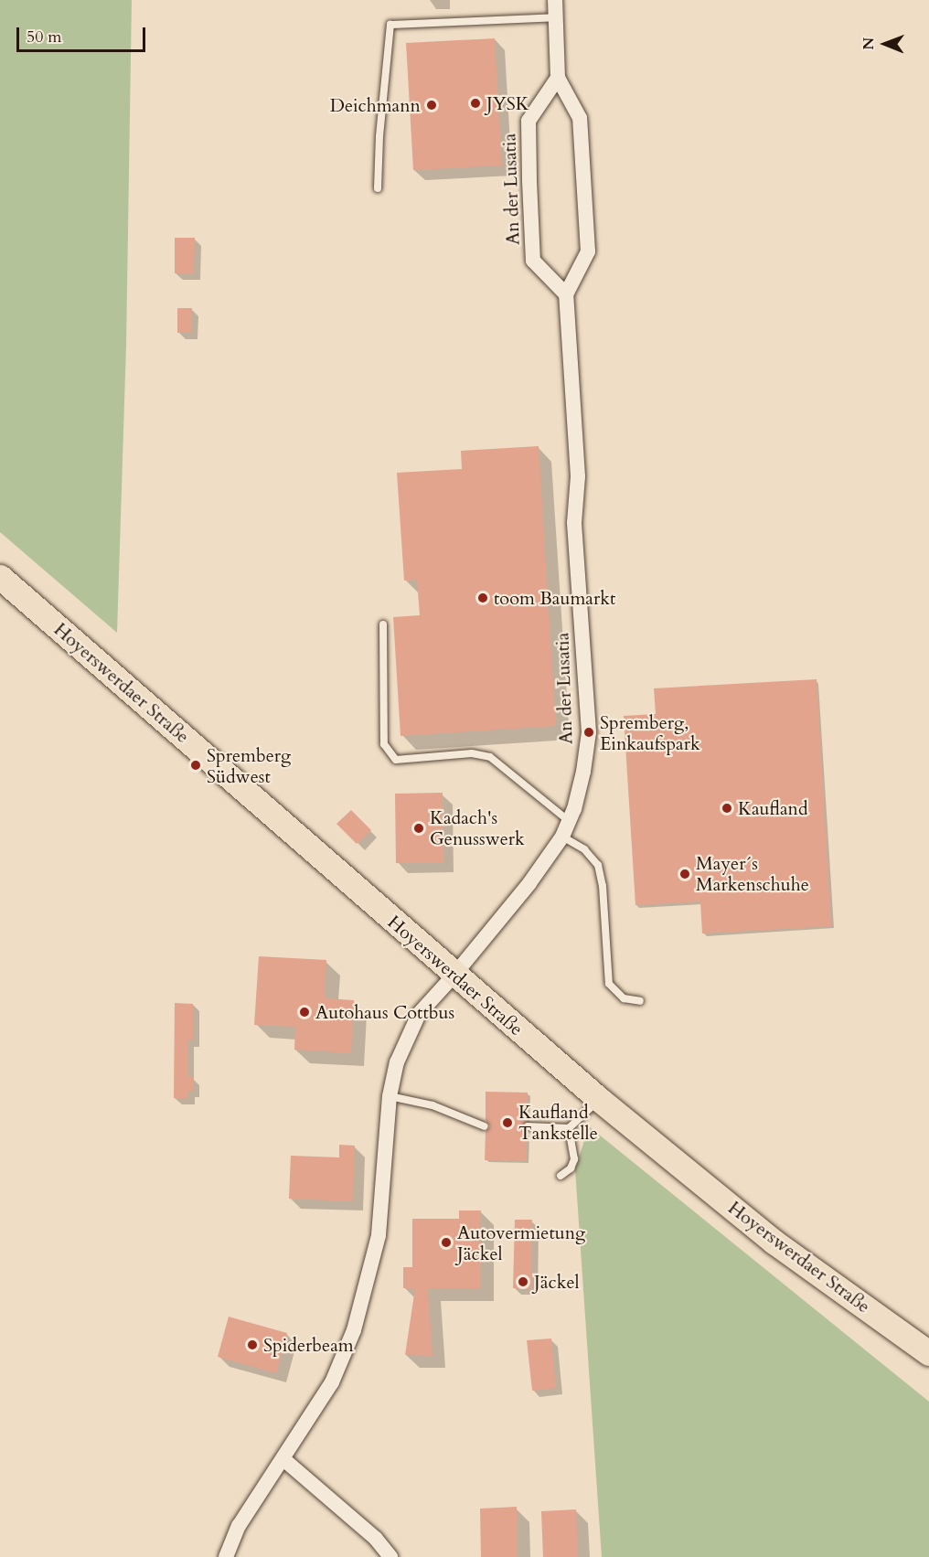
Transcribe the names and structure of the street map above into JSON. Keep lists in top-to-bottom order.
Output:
{
  "streets": {
    "main road": ["Hoyerswerdaer Straße"],
    "street": ["An der Lusatia"]
  },
  "crossings": [
    ["An der Lusatia", "Hoyerswerdaer Straße"]
  ],
  "places": [
    "JYSK",
    "Deichmann",
    "toom Baumarkt",
    "Spremberg, Einkaufspark",
    "Spremberg Südwest",
    "Kaufland",
    "Kadach's Genusswerk",
    "Mayer´s Markenschuhe",
    "Autohaus Cottbus",
    "Kaufland Tankstelle",
    "Autovermietung Jäckel",
    "Jäckel",
    "Spiderbeam"
  ],
  "scale_bar": "50 m",
  "north": "left"
}
